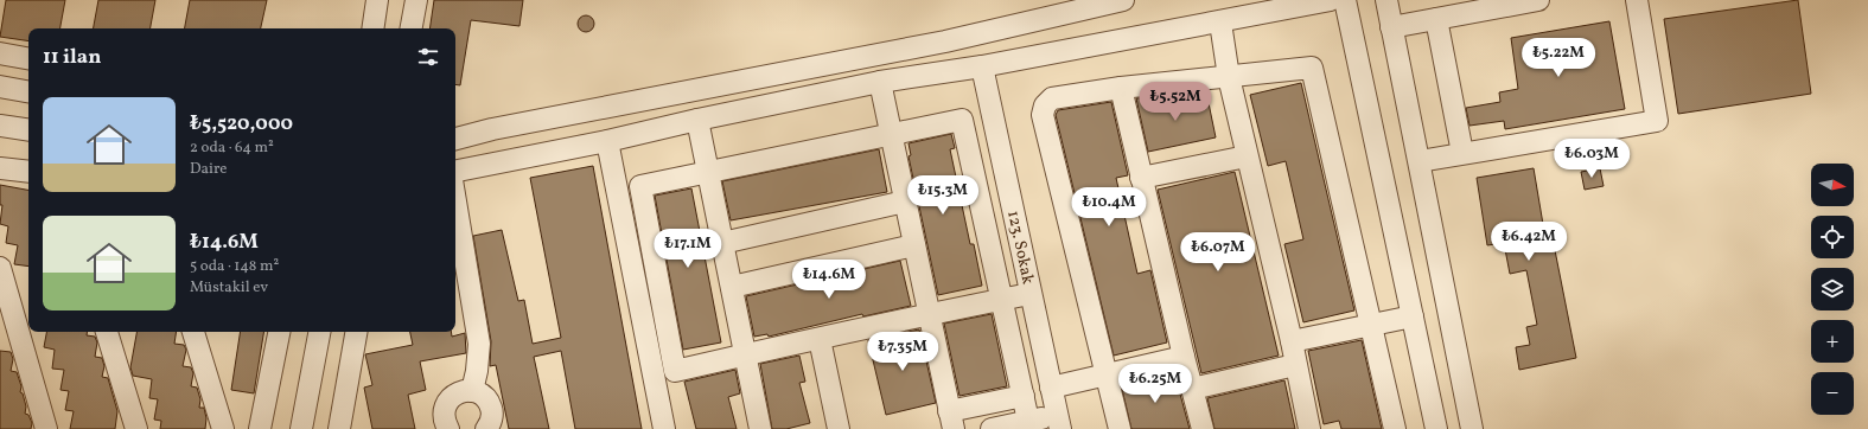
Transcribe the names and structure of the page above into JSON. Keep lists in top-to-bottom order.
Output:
{
  "streets": {
    "street": ["123. Sokak"]
  },
  "north": "right",
  "page": {
    "heading": "11 ilan",
    "price": [
      "₺5.22M",
      "₺5.52M",
      "₺6.03M",
      "₺15.3M",
      "₺10.4M",
      "₺6.42M",
      "₺17.1M",
      "₺6.07M",
      "₺14.6M",
      "₺7.35M",
      "₺6.25M"
    ],
    "list": [
      {
        "name": "₺5,520,000",
        "note": "2 oda · 64 m² · Daire"
      },
      {
        "name": "₺14.6M",
        "note": "5 oda · 148 m² · Müstakil ev"
      }
    ],
    "map_buttons": ["+", "−"]
  }
}
